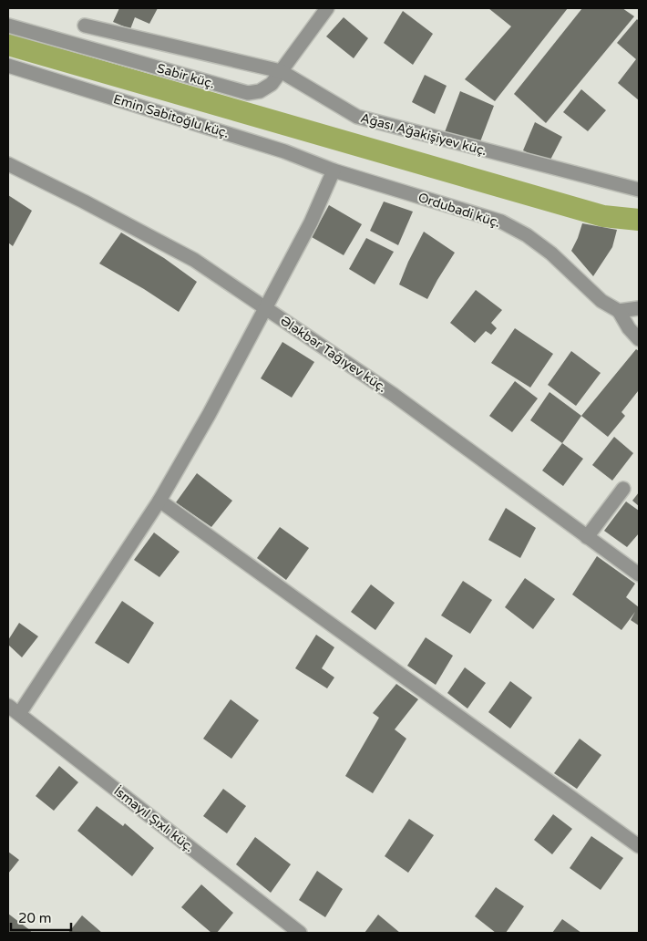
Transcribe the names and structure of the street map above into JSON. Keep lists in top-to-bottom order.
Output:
{
  "streets": {
    "street": [
      "Sabir küç.",
      "Emin Sabitoğlu küç.",
      "Ağası Ağakişiyev küç.",
      "Ordubadi küç.",
      "Ələkbər Tağıyev küç.",
      "İsmayıl Şıxlı küç."
    ]
  },
  "crossings": [
    ["Sabir küç.", "Ağası Ağakişiyev küç."],
    ["Emin Sabitoğlu küç.", "Ordubadi küç."]
  ],
  "scale_bar": "20 m"
}
